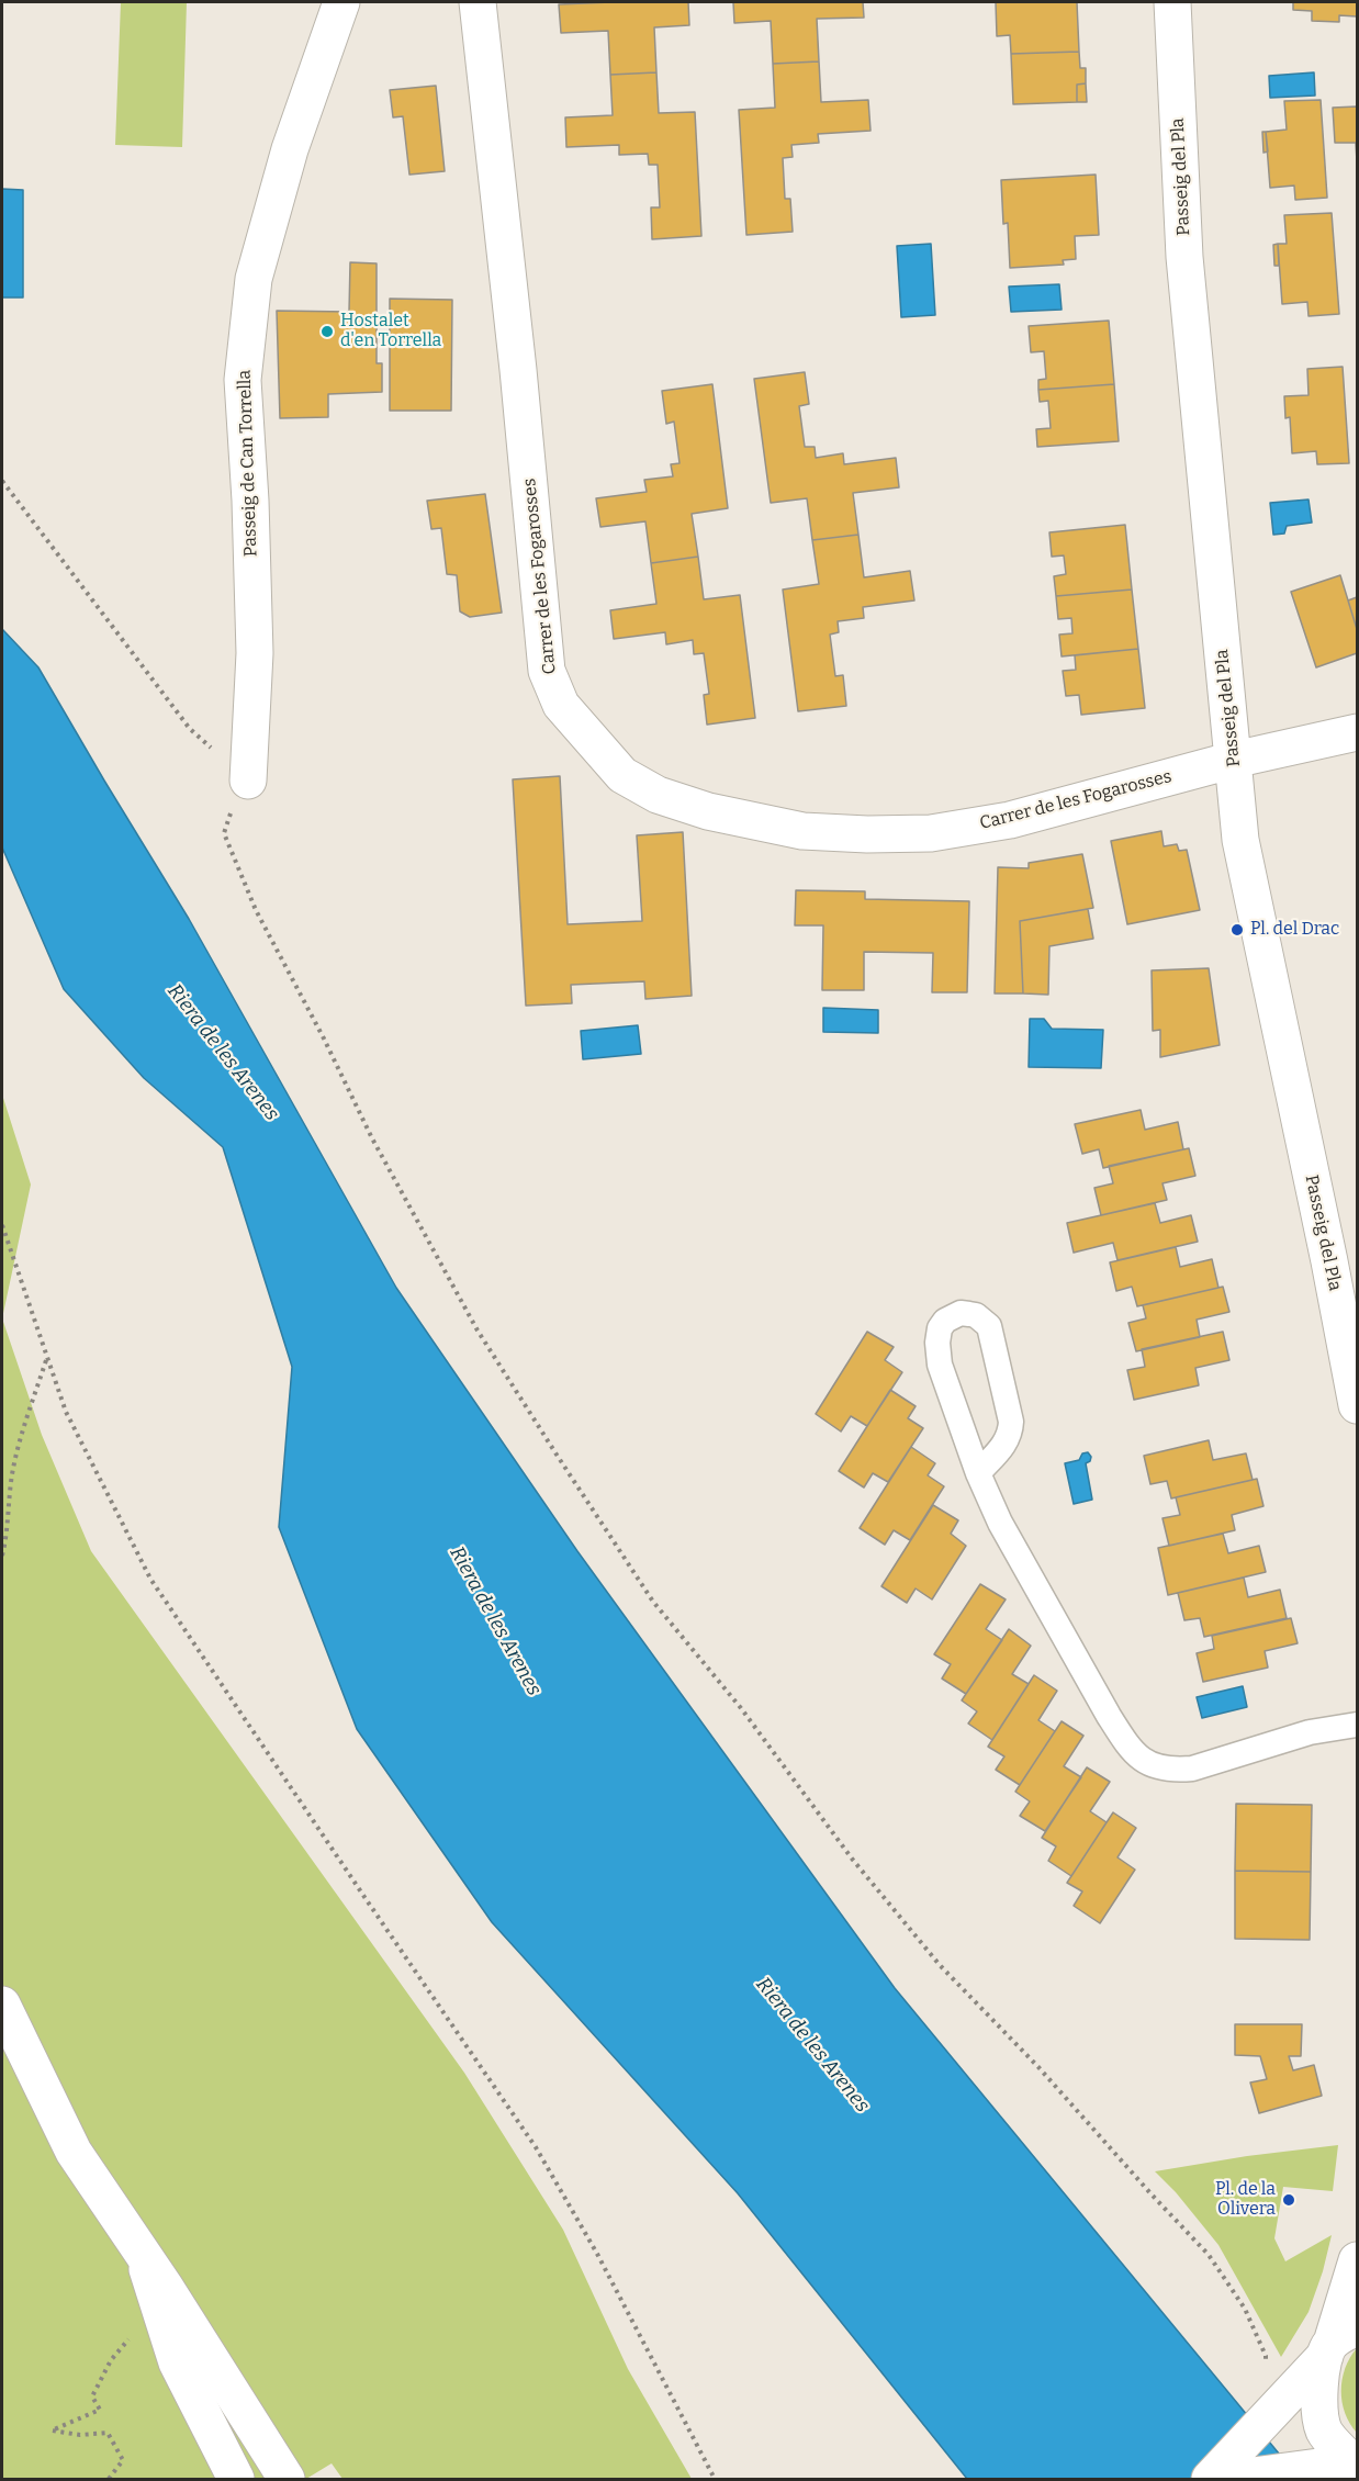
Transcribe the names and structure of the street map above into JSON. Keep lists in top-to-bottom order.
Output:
{
  "streets": {
    "street": ["Passeig del Pla", "Passeig de Can Torrella", "Carrer de les Fogarosses"]
  },
  "crossings": [
    ["Passeig del Pla", "Carrer de les Fogarosses"]
  ],
  "water": ["Riera de les Arenes"],
  "places": ["Hostalet d'en Torrella", "Pl. del Drac", "Pl. de la Olivera"]
}
